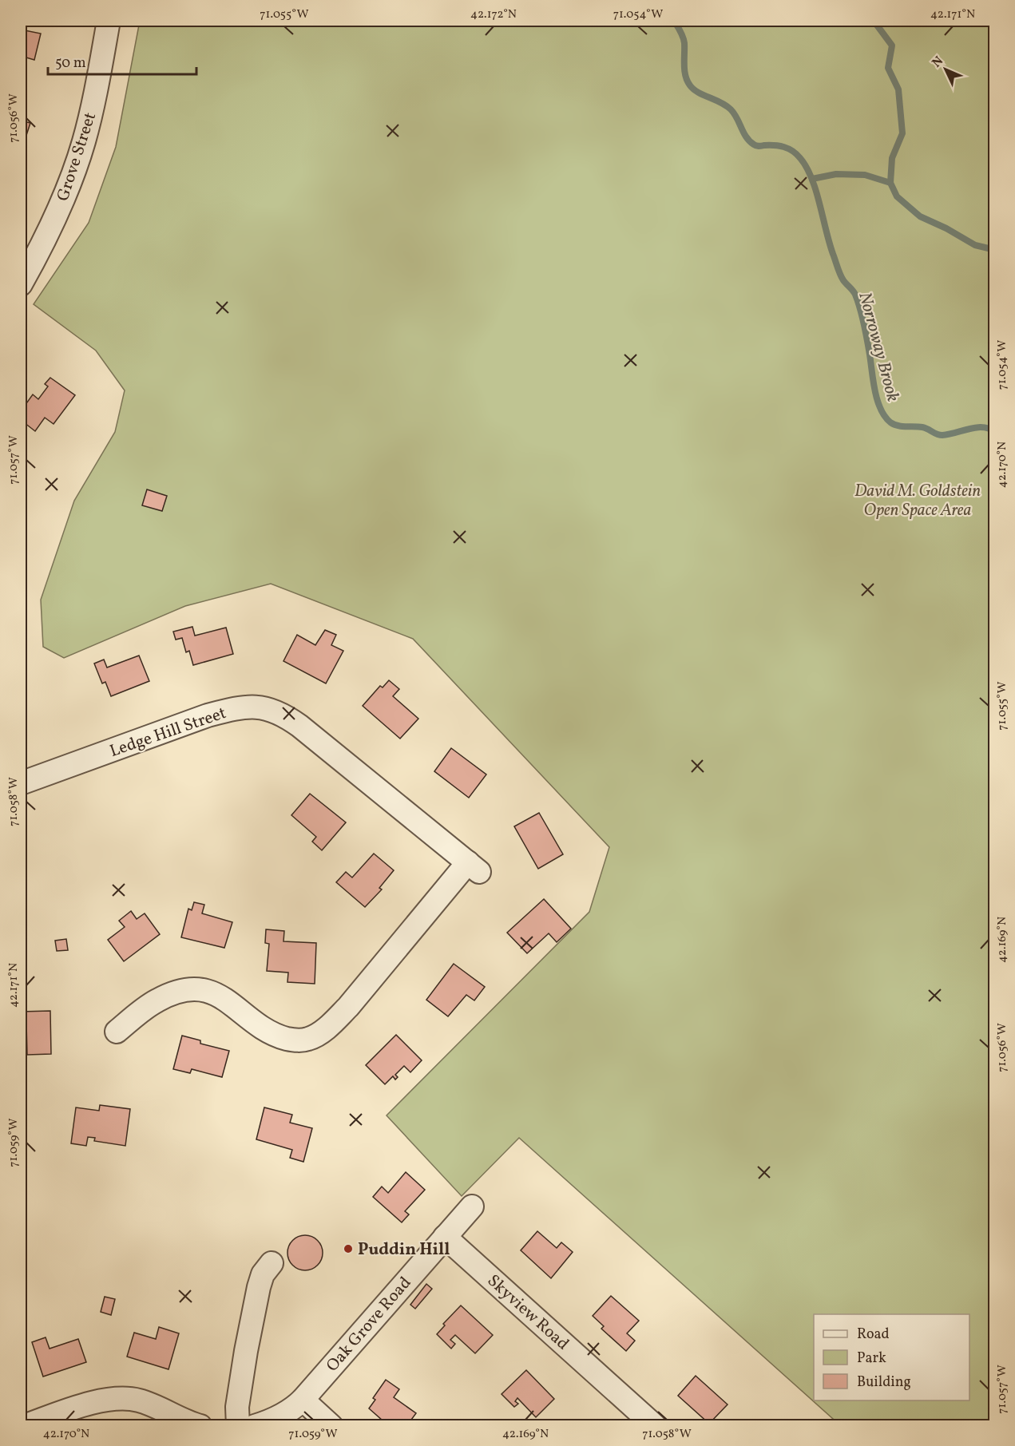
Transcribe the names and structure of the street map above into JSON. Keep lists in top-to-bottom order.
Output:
{
  "streets": {
    "street": [
      "Grove Street",
      "Ledge Hill Street",
      "Skyview Road",
      "Oak Grove Road"
    ]
  },
  "crossings": [
    ["Skyview Road", "Oak Grove Road"]
  ],
  "water": ["Norroway Brook"],
  "parks": ["David M. Goldstein Open Space Area"],
  "places": ["Puddin Hill"],
  "legend": ["Road", "Park", "Building"],
  "scale_bar": "50 m",
  "north": "top left",
  "coordinates": [
    "71.055°W",
    "42.172°N",
    "71.054°W",
    "42.171°N",
    "71.056°W",
    "71.057°W",
    "42.170°N",
    "71.058°W",
    "42.169°N",
    "71.059°W"
  ]
}
